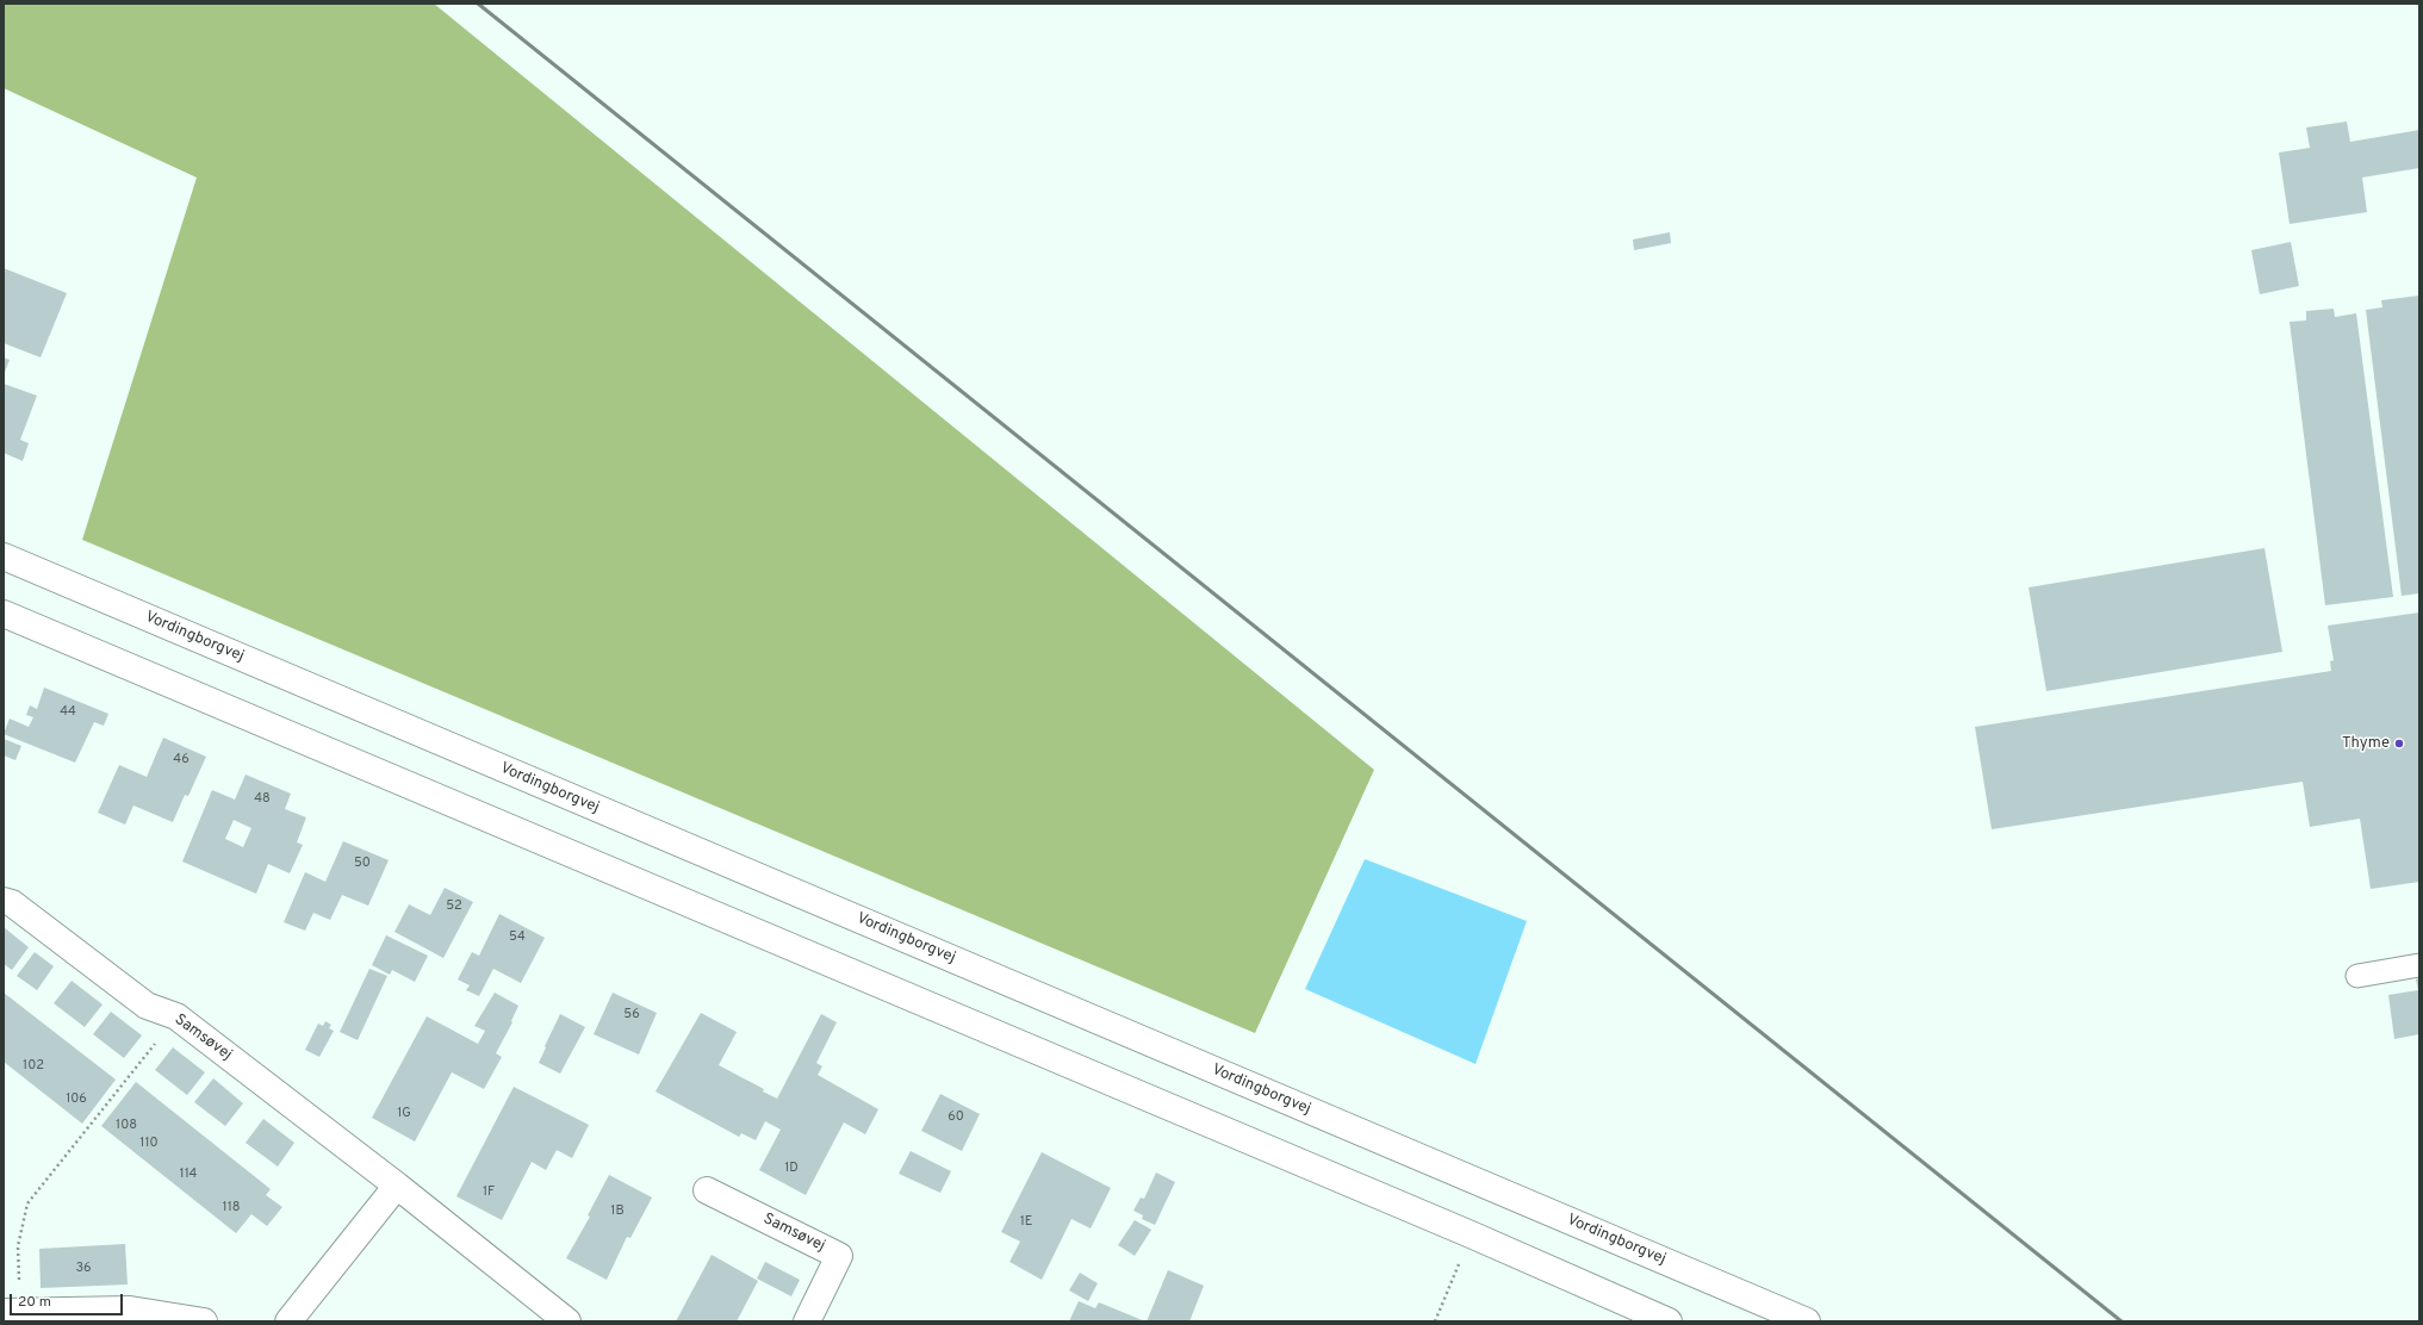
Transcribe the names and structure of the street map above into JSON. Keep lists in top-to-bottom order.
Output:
{
  "streets": {
    "main road": ["Vordingborgvej", "Samsøvej"]
  },
  "places": ["Thyme"],
  "house_numbers": [
    "44",
    "46",
    "48",
    "50",
    "52",
    "54",
    "56",
    "102",
    "106",
    "1G",
    "60",
    "108",
    "110",
    "1D",
    "114",
    "1F",
    "118",
    "1B",
    "1E",
    "36"
  ],
  "scale_bar": "20 m"
}
